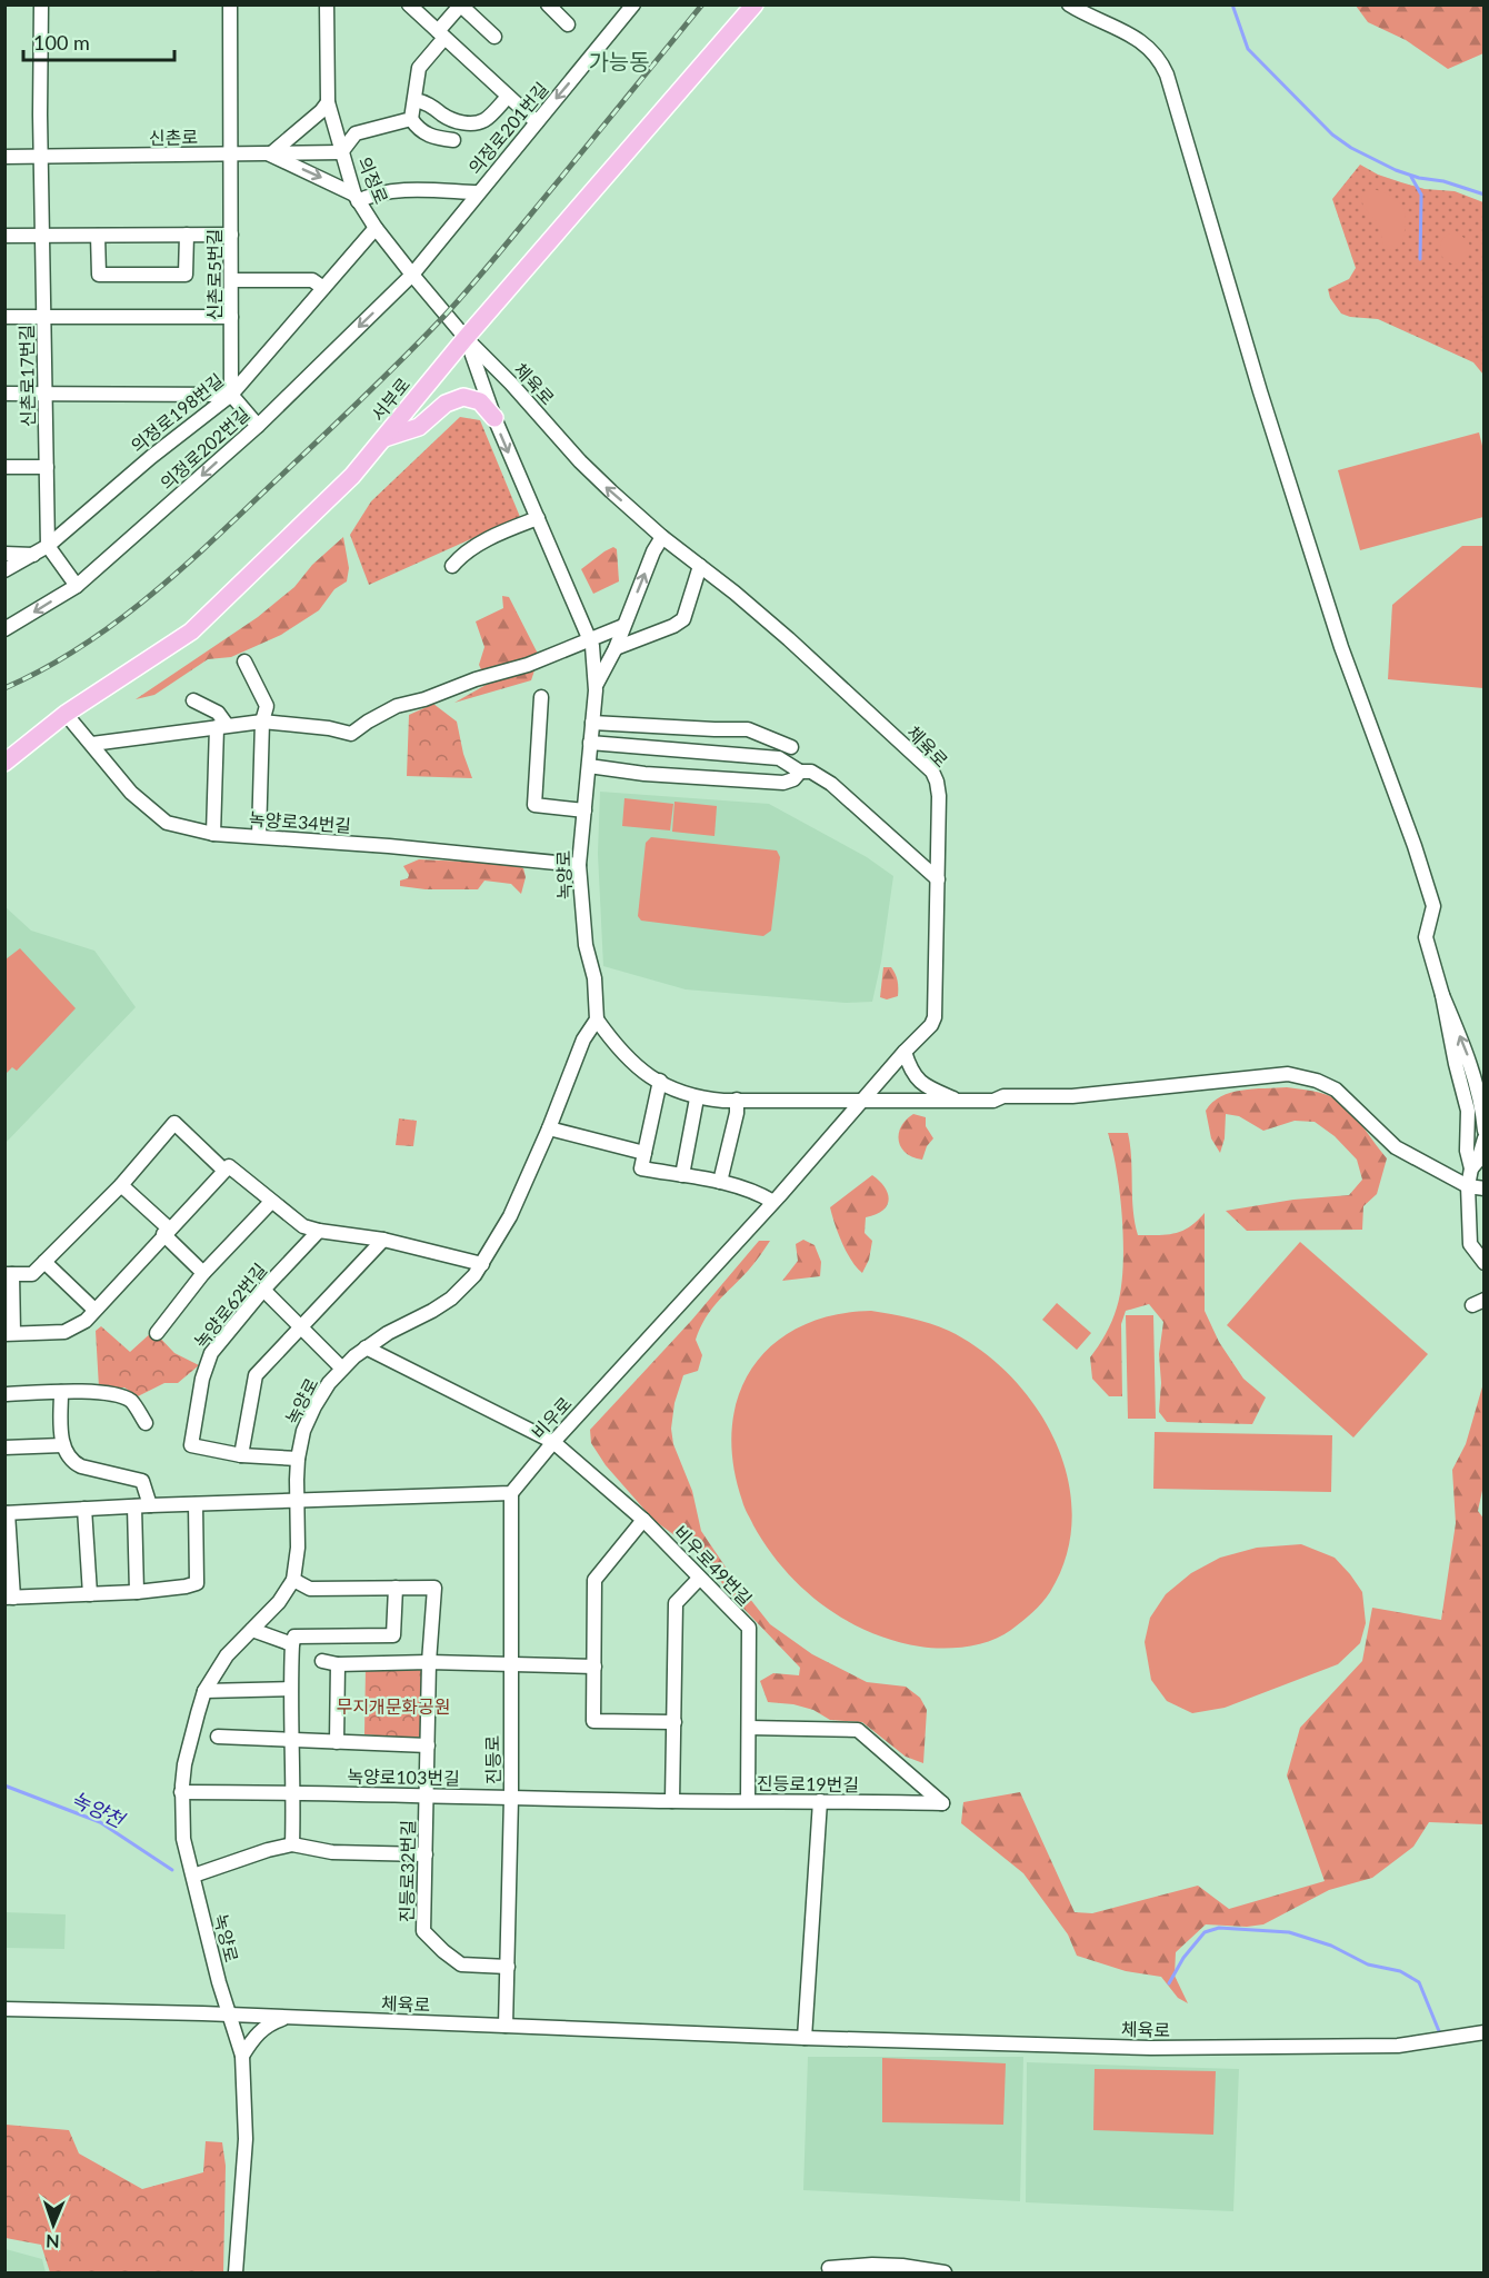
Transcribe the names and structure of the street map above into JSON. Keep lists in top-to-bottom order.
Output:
{
  "streets": {
    "main road": ["서부로"],
    "street": [
      "의정로201번길",
      "신촌로",
      "의정로",
      "신촌로5번길",
      "신촌로17번길",
      "체육로",
      "의정로198번길",
      "의정로202번길",
      "녹양로34번길",
      "녹양로",
      "녹양로62번길",
      "비우로",
      "비우로49번길",
      "진등로",
      "녹양로103번길",
      "진등로19번길",
      "진등로32번길"
    ]
  },
  "crossings": [
    ["의정로201번길", "의정로"],
    ["의정로201번길", "의정로202번길"],
    ["신촌로", "의정로"],
    ["신촌로", "신촌로5번길"],
    ["신촌로", "신촌로17번길"],
    ["의정로", "체육로"],
    ["의정로", "서부로"],
    ["의정로", "의정로198번길"],
    ["의정로", "의정로202번길"],
    ["의정로", "녹양로"],
    ["신촌로5번길", "의정로198번길"],
    ["신촌로17번길", "의정로198번길"],
    ["체육로", "서부로"],
    ["체육로", "녹양로"],
    ["체육로", "비우로"],
    ["체육로", "진등로"],
    ["서부로", "녹양로34번길"],
    ["서부로", "녹양로"],
    ["녹양로34번길", "녹양로"],
    ["녹양로", "녹양로62번길"],
    ["녹양로", "녹양로103번길"],
    ["비우로", "비우로49번길"],
    ["비우로", "진등로"],
    ["비우로49번길", "진등로19번길"],
    ["진등로", "녹양로103번길"],
    ["진등로", "진등로19번길"],
    ["진등로", "진등로32번길"],
    ["녹양로103번길", "진등로19번길"],
    ["녹양로103번길", "진등로32번길"]
  ],
  "one_way": ["의정로201번길", "의정로202번길"],
  "districts": ["가능동"],
  "water": ["녹양천"],
  "parks": ["무지개문화공원"],
  "scale_bar": "100 m",
  "north": "bottom"
}
